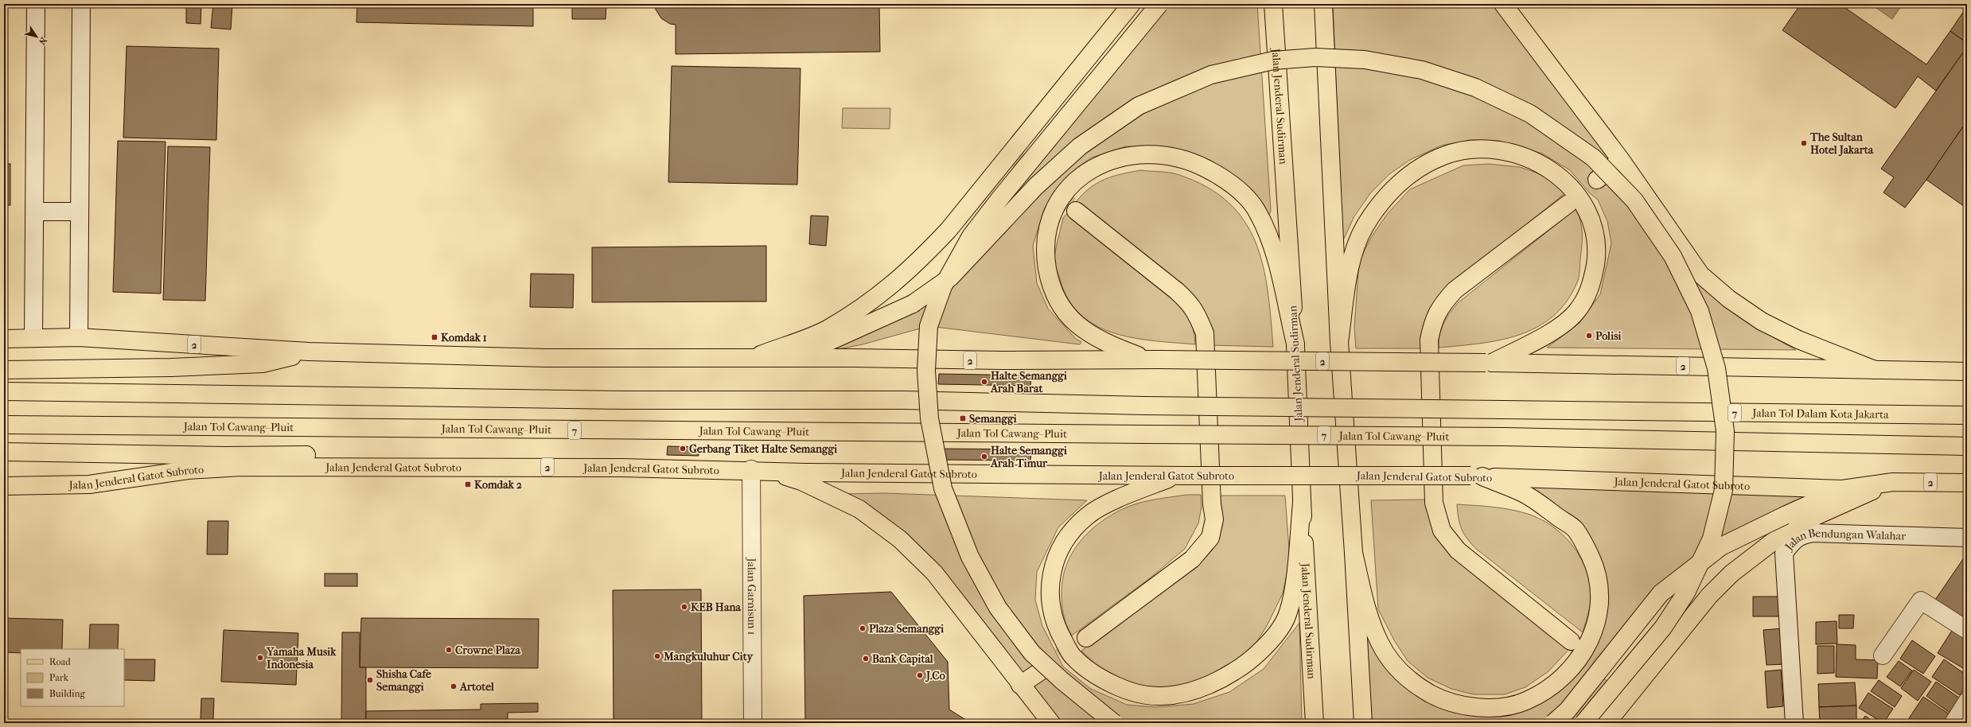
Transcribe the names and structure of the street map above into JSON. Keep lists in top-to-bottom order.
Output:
{
  "streets": {
    "main road": [
      "Jalan Jenderal Sudirman",
      "2",
      "7",
      "Jalan Tol Dalam Kota Jakarta",
      "Jalan Tol Cawang–Pluit",
      "Jalan Jenderal Gatot Subroto"
    ],
    "street": ["Jalan Bendungan Walahar", "Jalan Garnisun 1"]
  },
  "crossings": [
    ["Jalan Jenderal Gatot Subroto", "Jalan Garnisun 1"]
  ],
  "places": {
    "other": [
      "The Sultan Hotel Jakarta",
      "Polisi",
      "Halte Semanggi Arah Barat",
      "Gerbang Tiket Halte Semanggi",
      "Halte Semanggi Arah Timur",
      "KEB Hana",
      "Plaza Semanggi",
      "Crowne Plaza",
      "Mangkuluhur City",
      "Yamaha Musik Indonesia",
      "Bank Capital",
      "J.Co",
      "Shisha Cafe Semanggi",
      "Artotel"
    ],
    "transit": ["Komdak 1", "Semanggi", "Komdak 2"]
  },
  "legend": ["Road", "Park", "Building"],
  "north": "bottom right"
}
